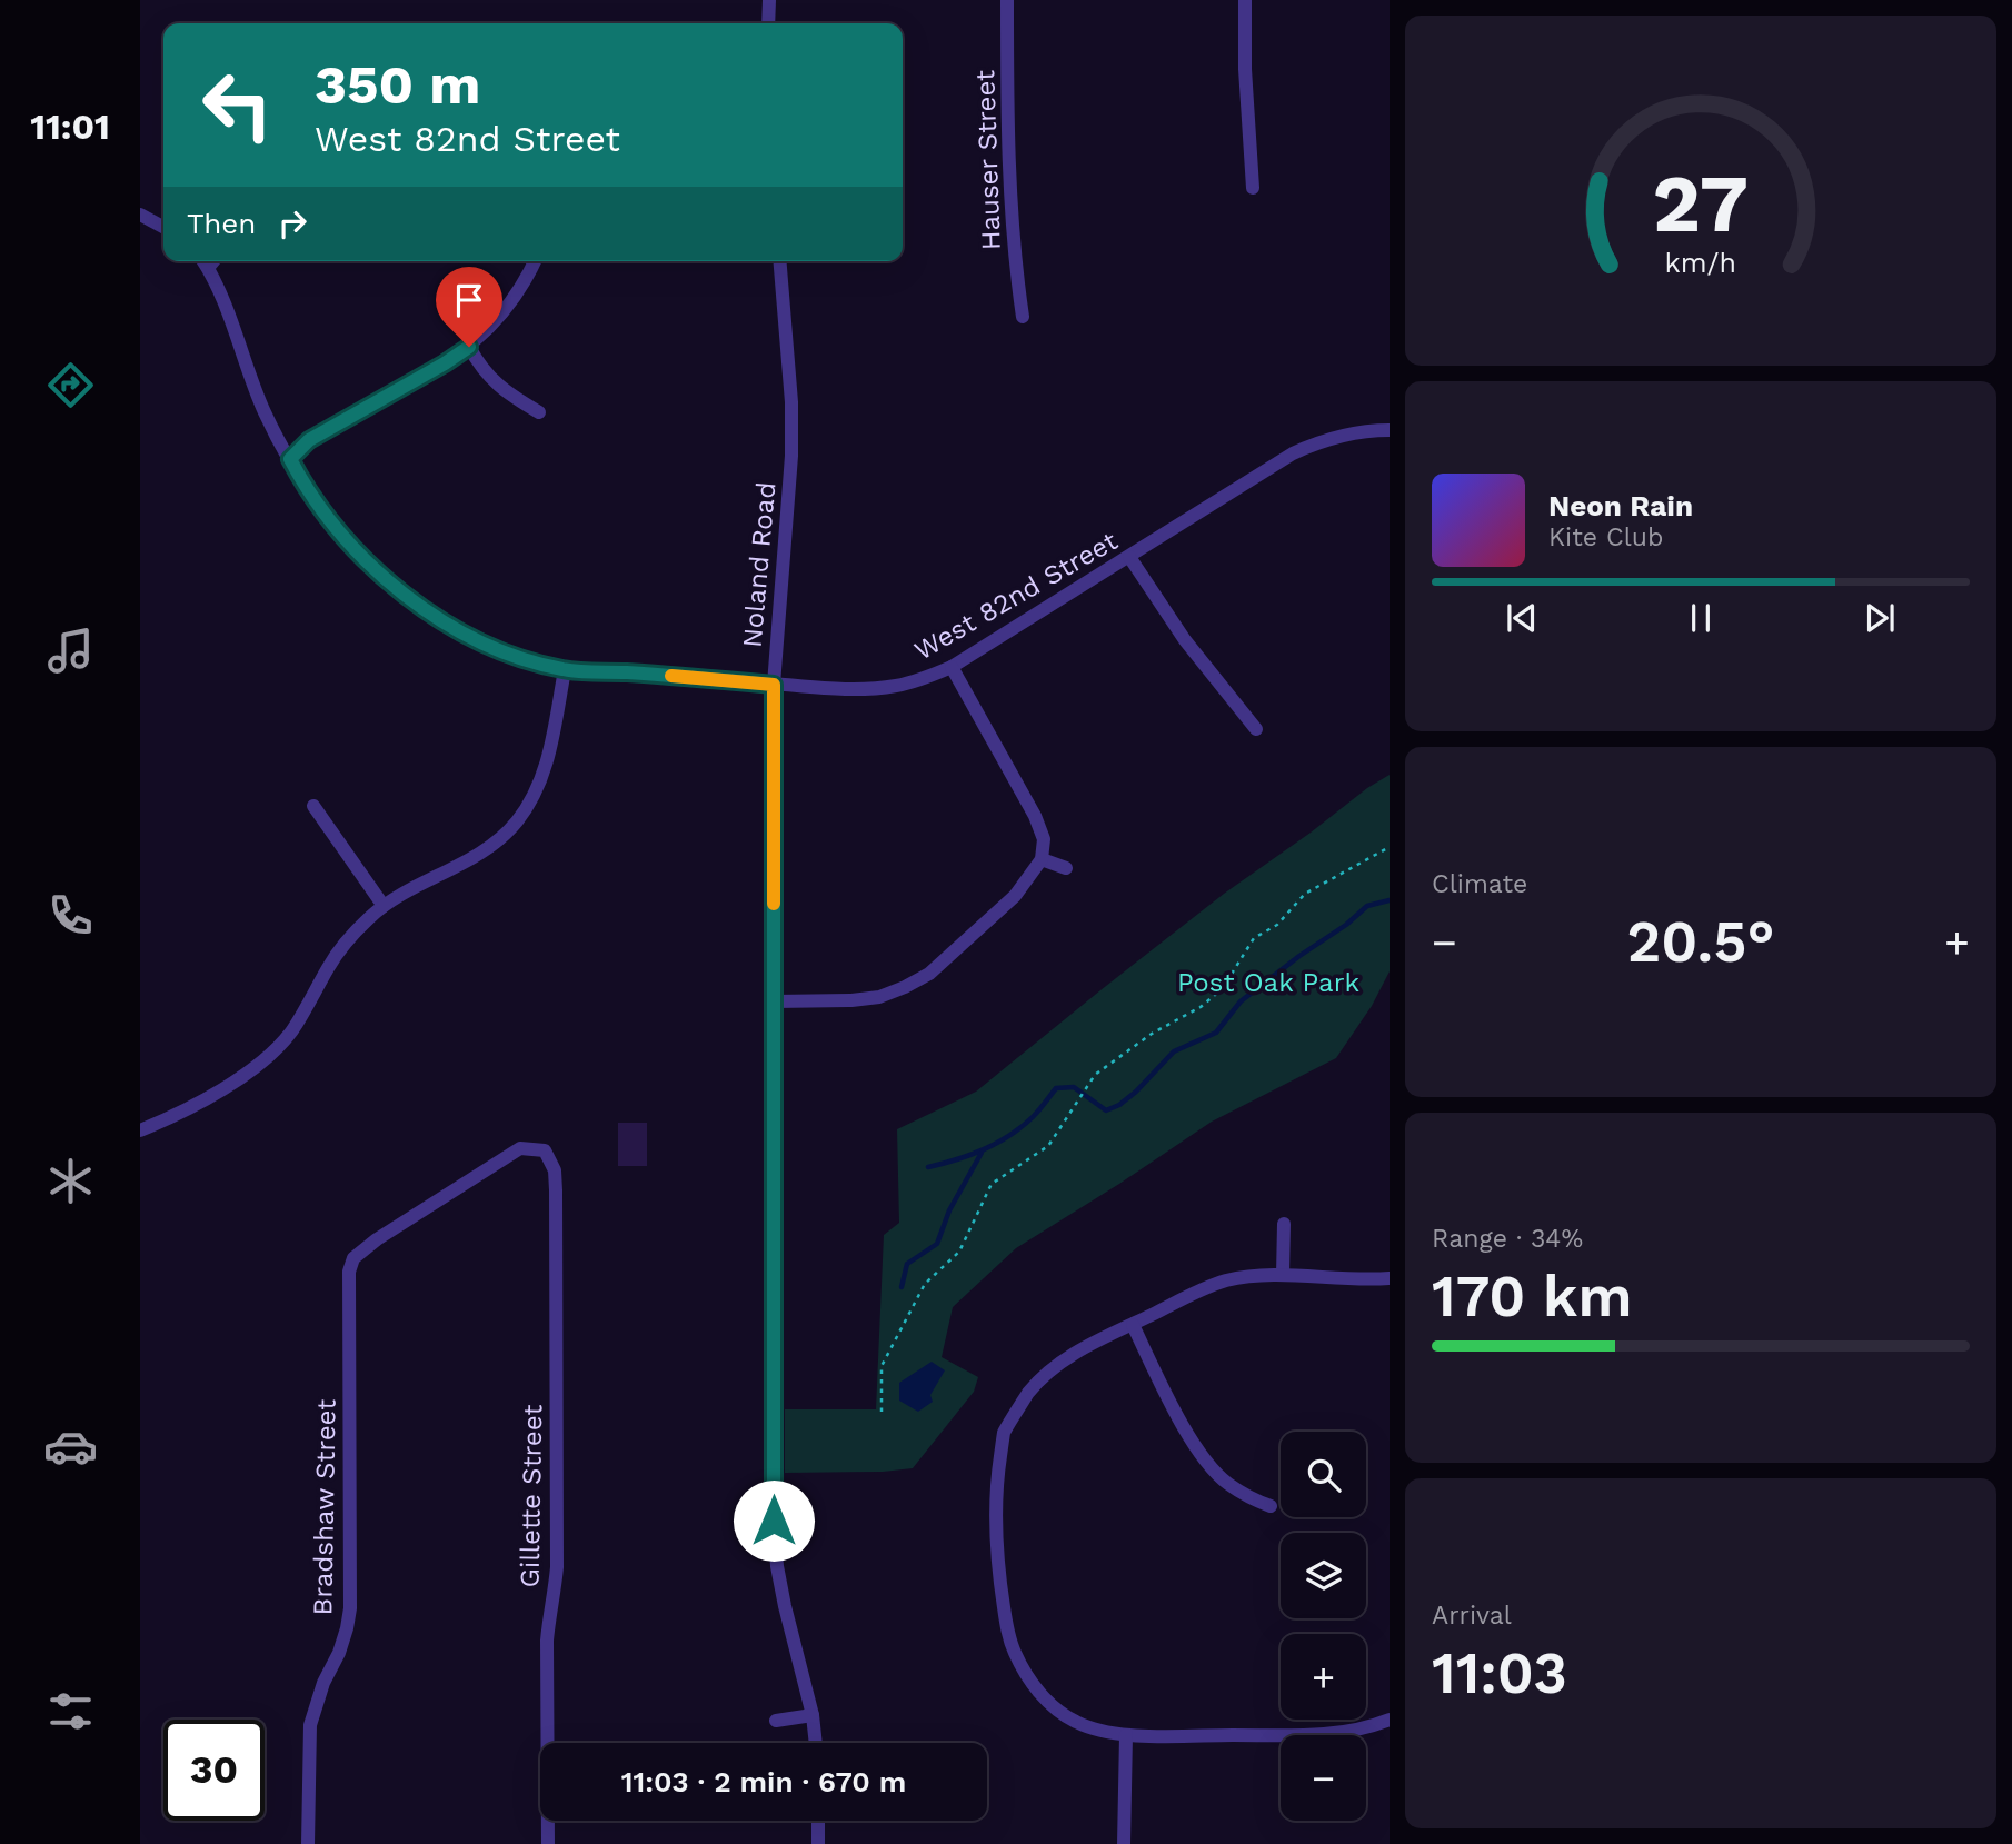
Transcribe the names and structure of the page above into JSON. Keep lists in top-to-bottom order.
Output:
{
  "streets": {
    "street": [
      "Hauser Street",
      "Noland Road",
      "West 82nd Street",
      "Gillette Street",
      "Bradshaw Street"
    ]
  },
  "crossings": [
    ["Noland Road", "West 82nd Street"],
    ["Gillette Street", "Bradshaw Street"]
  ],
  "parks": ["Post Oak Park"],
  "page": {
    "tabs": "11:01",
    "turn": ["350 m", "West 82nd Street"],
    "then": "Then",
    "song": ["Neon Rain", "Kite Club"],
    "tile": [
      "Climate",
      ["Range · 34%", "170 km"],
      ["Arrival", "11:03"]
    ],
    "heat": ["−", "20.5°", "+"],
    "map_buttons": ["+", "−"],
    "limit": "30",
    "trip": "11:03 · 2 min · 670 m",
    "gauge": ["27", "km/h"]
  }
}
